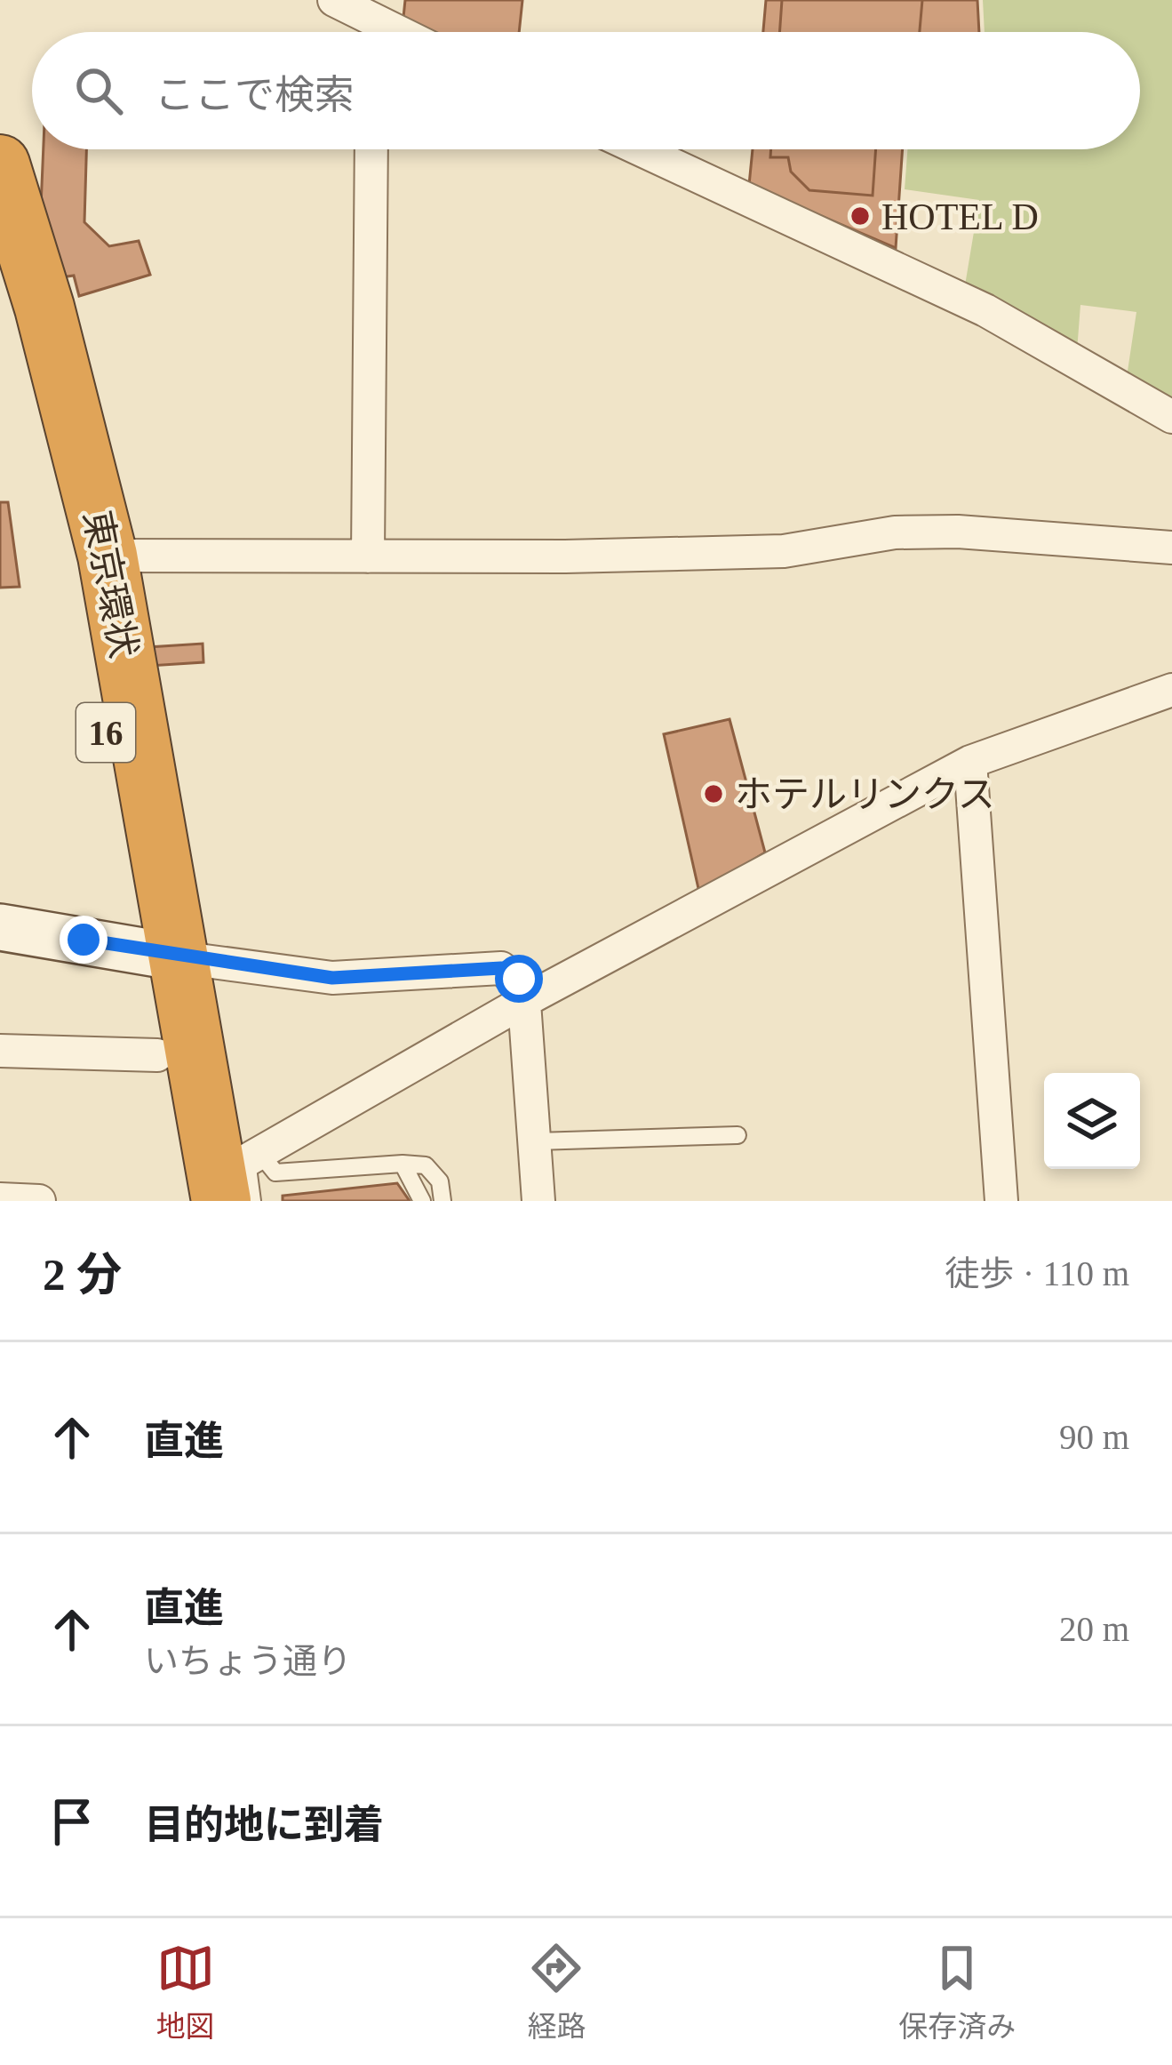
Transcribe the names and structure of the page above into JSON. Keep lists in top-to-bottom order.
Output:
{
  "streets": {
    "highway": ["東京環状", "16"]
  },
  "places": ["HOTEL D", "ホテルリンクス"],
  "page": {
    "search": "ここで検索",
    "heading": ["2 分", "徒歩 · 110 m"],
    "list": [
      ["直進", "90 m"],
      ["直進", "いちょう通り", "20 m"],
      "目的地に到着"
    ],
    "nav": ["地図", "経路", "保存済み"]
  }
}
